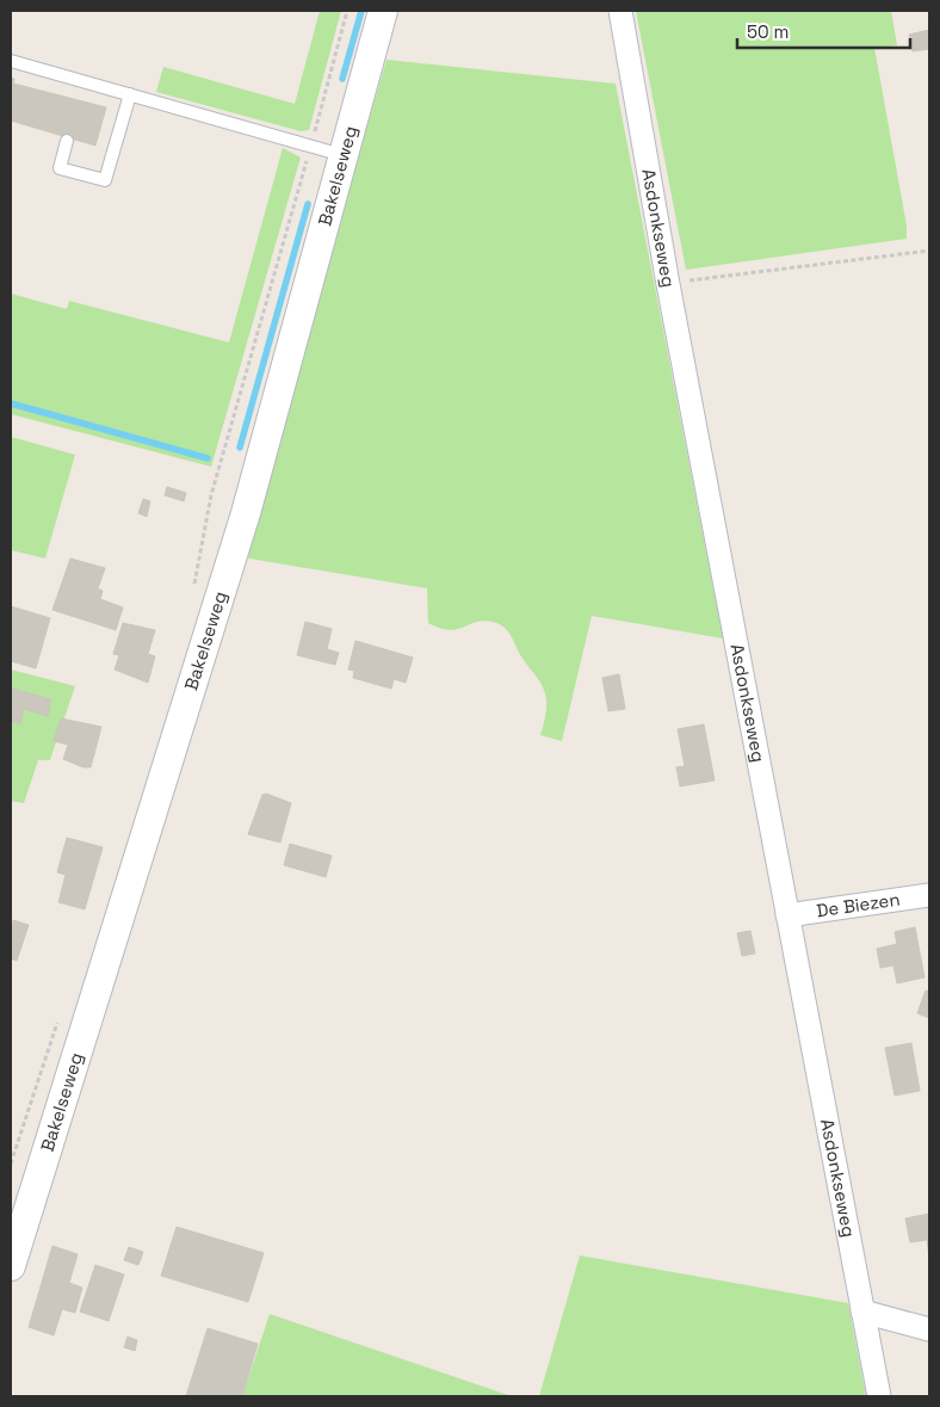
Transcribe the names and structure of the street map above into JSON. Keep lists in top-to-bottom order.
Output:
{
  "streets": {
    "street": ["Bakelseweg", "Asdonkseweg", "De Biezen"]
  },
  "crossings": [
    ["Asdonkseweg", "De Biezen"]
  ],
  "scale_bar": "50 m"
}
